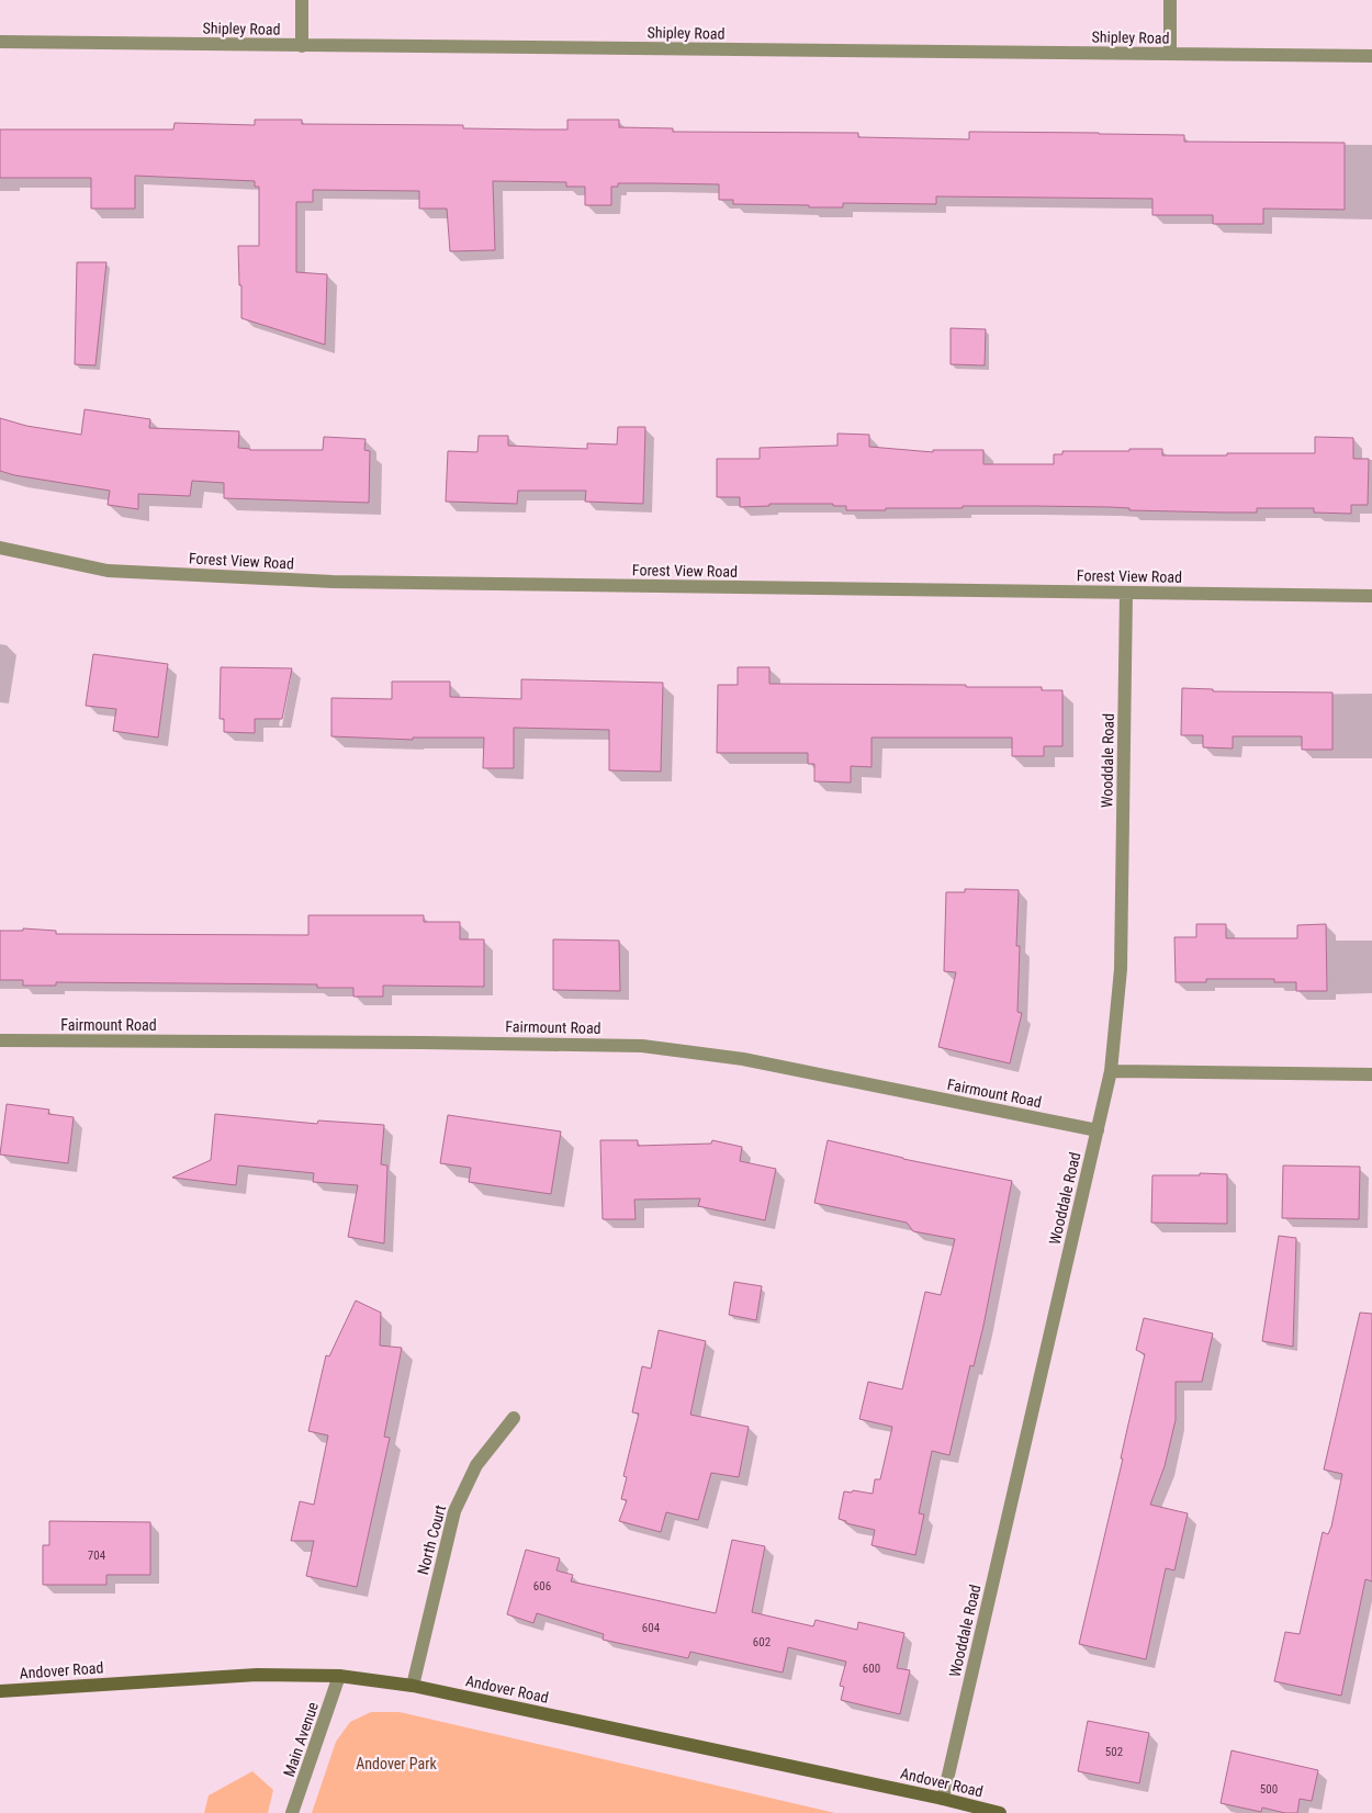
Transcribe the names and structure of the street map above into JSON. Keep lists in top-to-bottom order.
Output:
{
  "streets": {
    "street": [
      "Shipley Road",
      "Forest View Road",
      "Wooddale Road",
      "Fairmount Road",
      "North Court",
      "Andover Road",
      "Main Avenue"
    ]
  },
  "crossings": [
    ["Forest View Road", "Wooddale Road"],
    ["Wooddale Road", "Fairmount Road"],
    ["Wooddale Road", "Andover Road"],
    ["North Court", "Andover Road"],
    ["Andover Road", "Main Avenue"]
  ],
  "parks": ["Andover Park"],
  "house_numbers": [
    "704",
    "606",
    "604",
    "602",
    "600",
    "502",
    "500"
  ]
}
